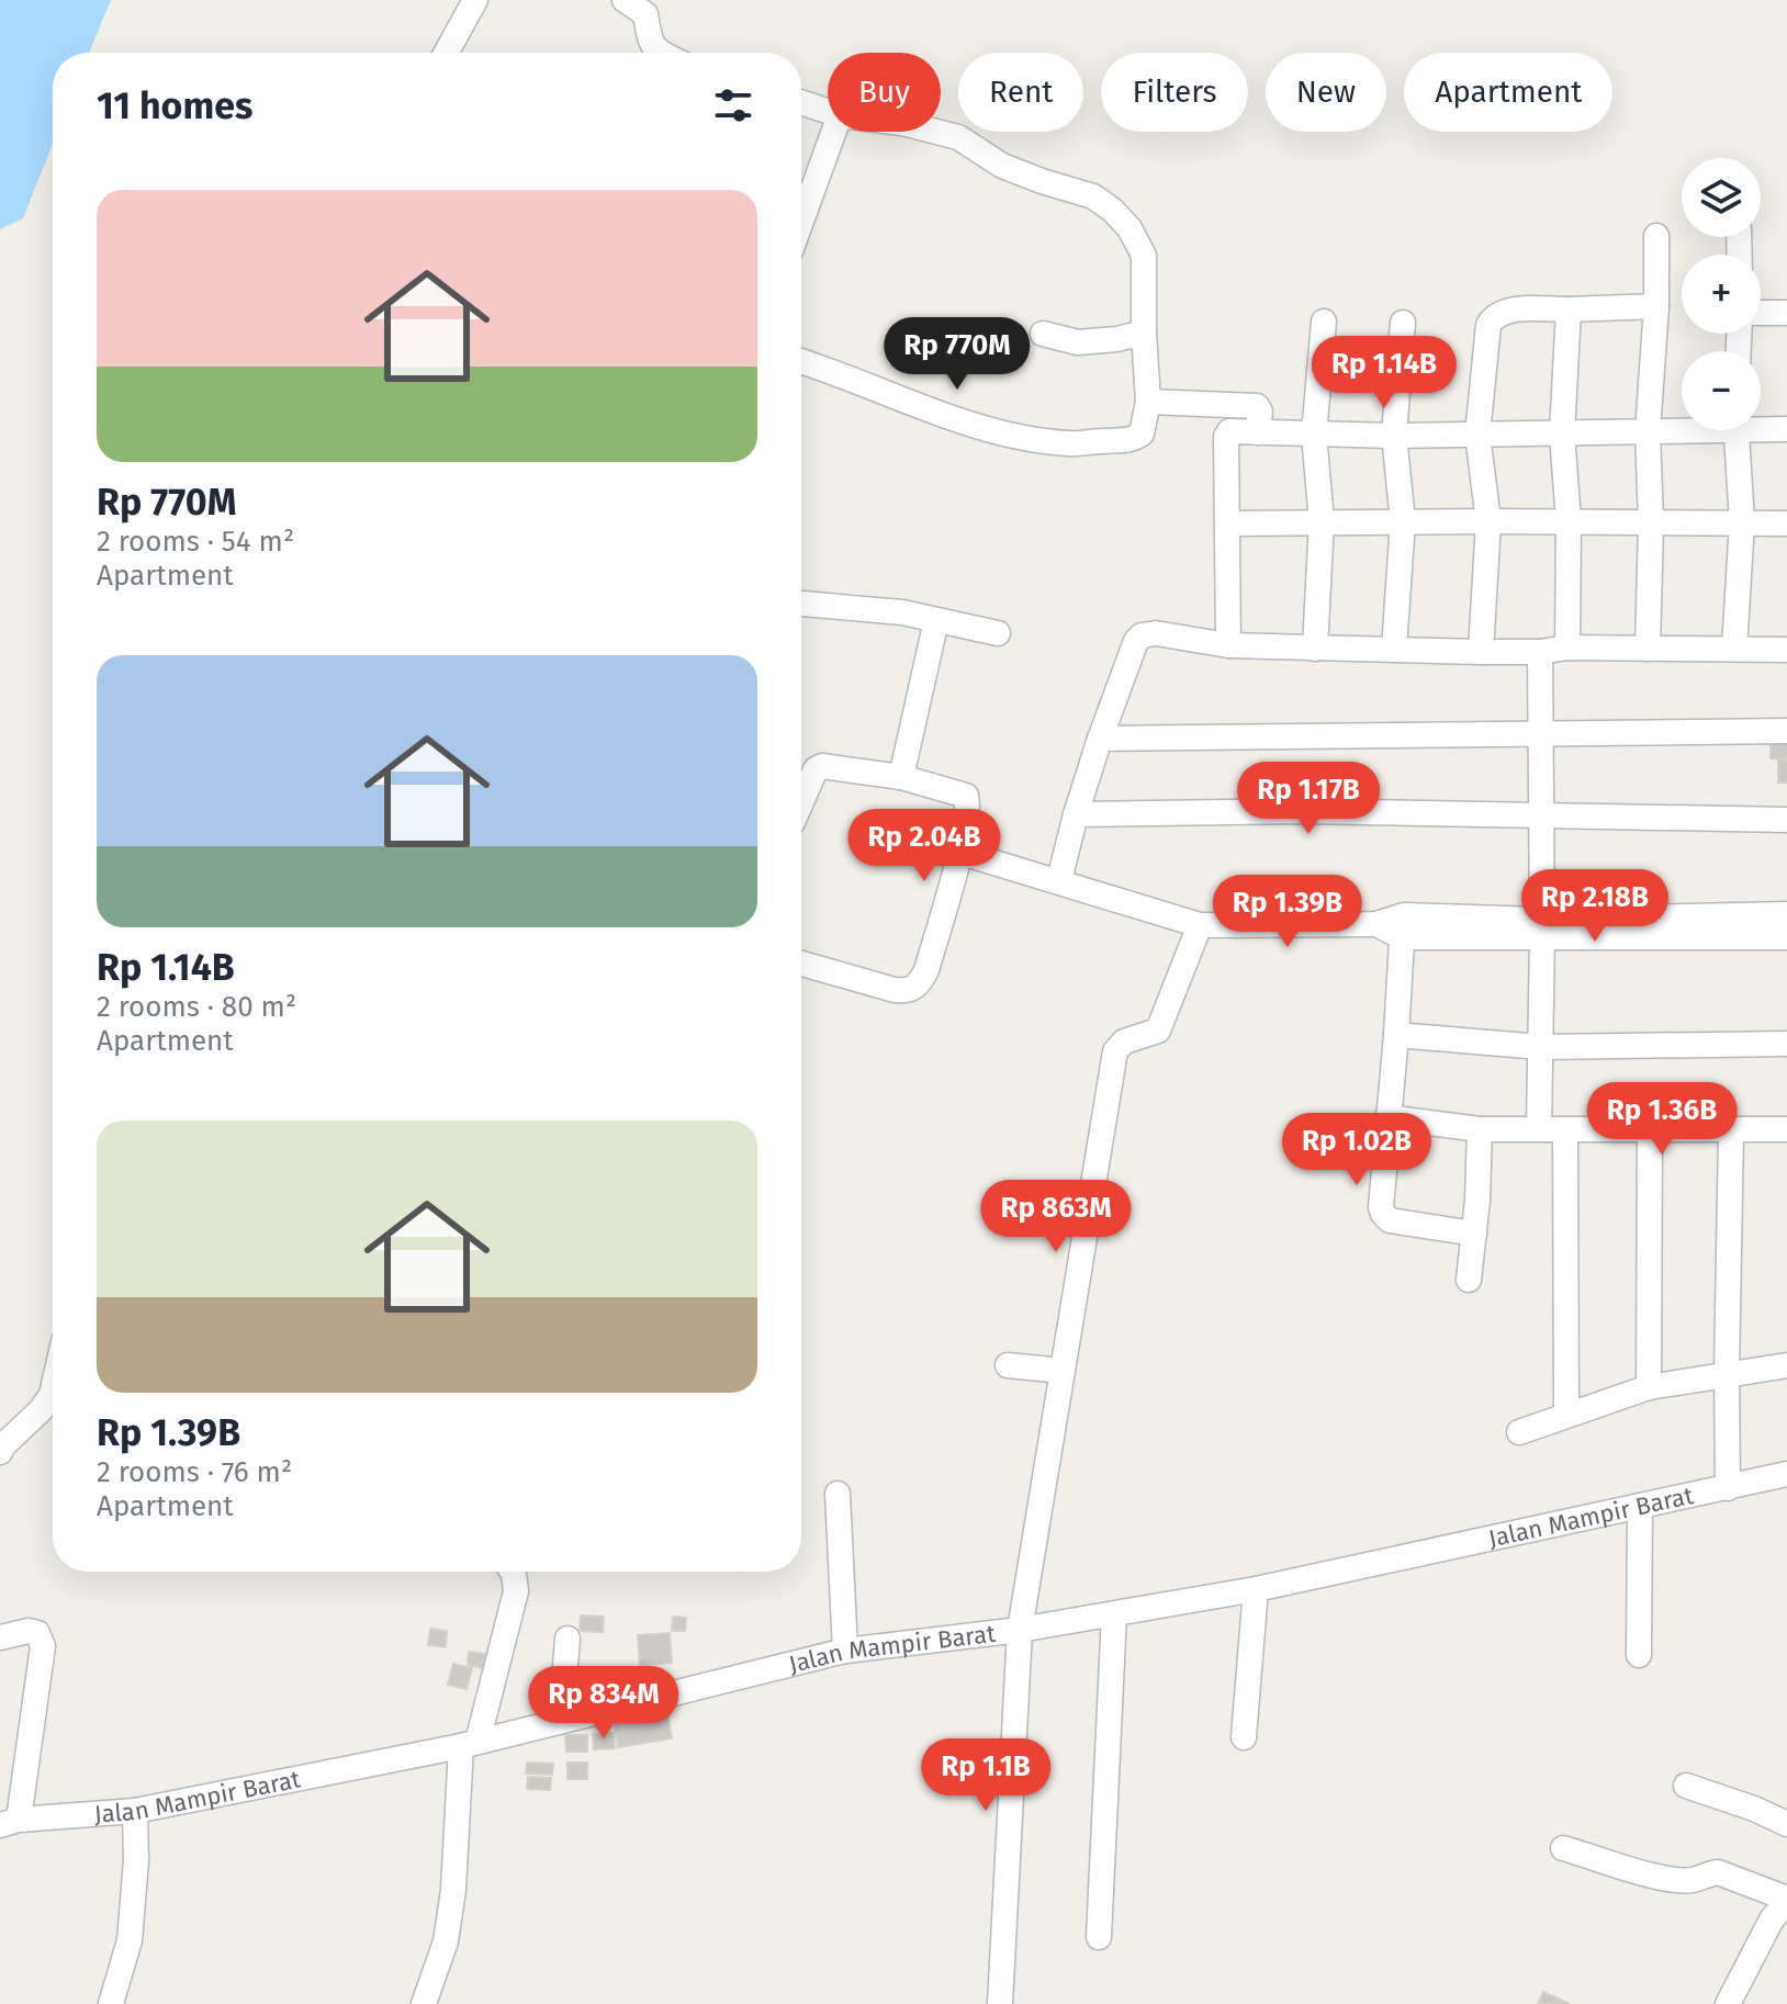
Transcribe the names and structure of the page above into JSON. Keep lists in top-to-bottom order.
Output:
{
  "streets": {
    "street": ["Jalan Mampir Barat"]
  },
  "page": {
    "chip": [
      "Buy",
      "Rent",
      "Filters",
      "New",
      "Apartment"
    ],
    "heading": "11 homes",
    "map_buttons": ["+", "−"],
    "list": [
      {
        "name": "Rp 770M",
        "note": "2 rooms · 54 m² · Apartment"
      },
      {
        "name": "Rp 1.14B",
        "note": "2 rooms · 80 m² · Apartment"
      },
      {
        "name": "Rp 1.39B",
        "note": "2 rooms · 76 m² · Apartment"
      }
    ],
    "price": [
      "Rp 770M",
      "Rp 1.14B",
      "Rp 1.17B",
      "Rp 2.04B",
      "Rp 2.18B",
      "Rp 1.39B",
      "Rp 1.36B",
      "Rp 1.02B",
      "Rp 863M",
      "Rp 834M",
      "Rp 1.1B"
    ]
  }
}
